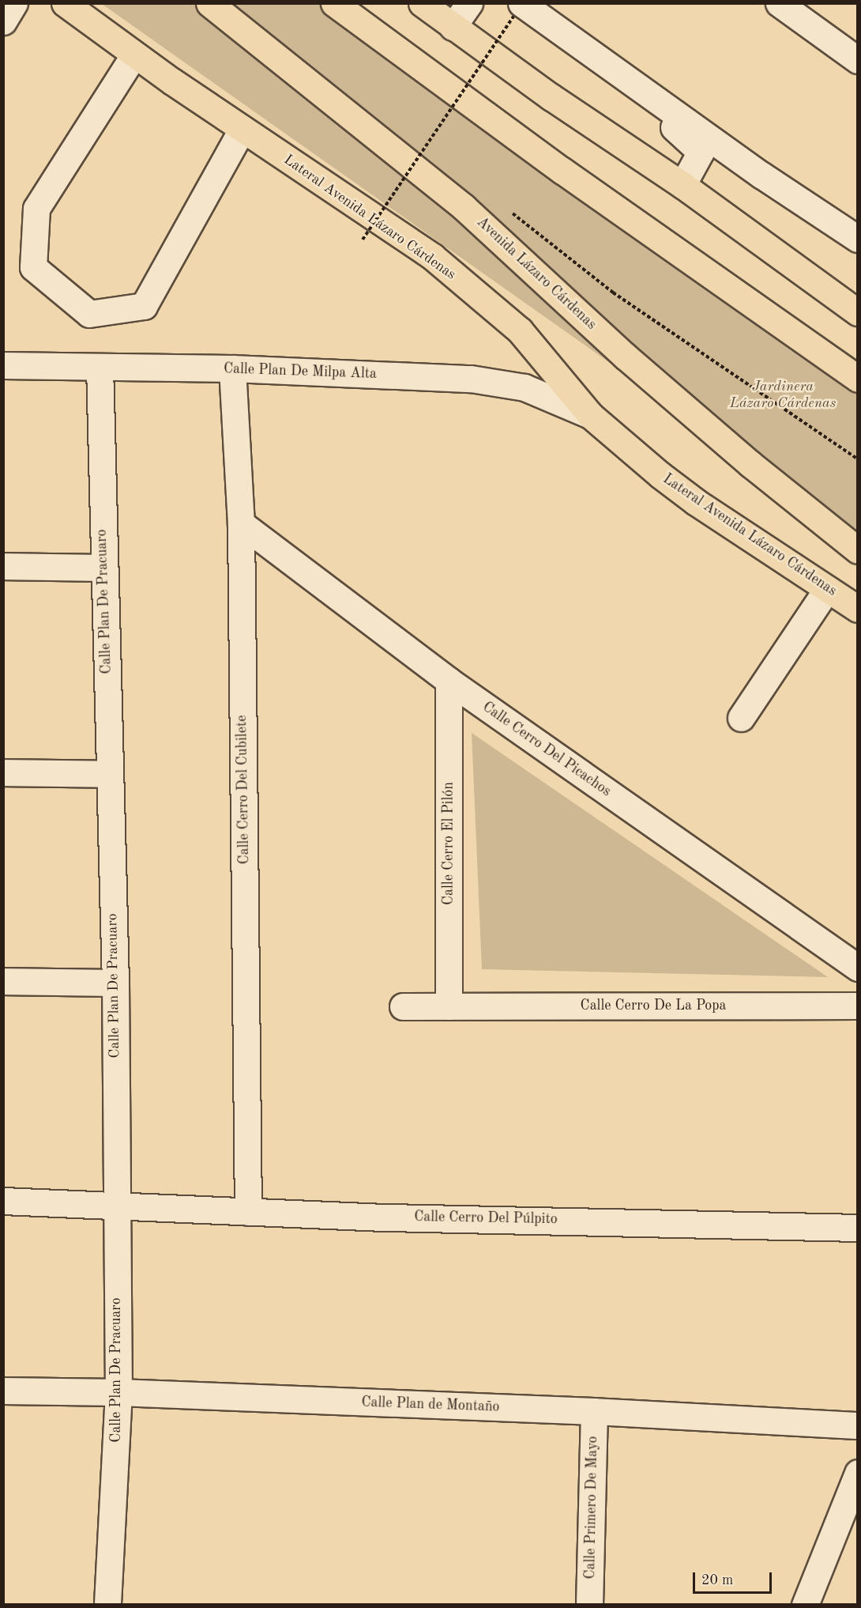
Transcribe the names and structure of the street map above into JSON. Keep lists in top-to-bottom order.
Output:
{
  "streets": {
    "main road": ["Lateral Avenida Lázaro Cárdenas", "Avenida Lázaro Cárdenas"],
    "street": [
      "Calle Plan De Milpa Alta",
      "Calle Plan De Pracuaro",
      "Calle Cerro Del Picachos",
      "Calle Cerro Del Cubilete",
      "Calle Cerro El Pilón",
      "Calle Cerro De La Popa",
      "Calle Cerro Del Púlpito",
      "Calle Plan de Montaño",
      "Calle Primero De Mayo"
    ]
  },
  "crossings": [
    ["Lateral Avenida Lázaro Cárdenas", "Calle Plan De Milpa Alta"],
    ["Calle Plan De Milpa Alta", "Calle Plan De Pracuaro"],
    ["Calle Plan De Milpa Alta", "Calle Cerro Del Cubilete"],
    ["Calle Plan De Pracuaro", "Calle Cerro Del Púlpito"],
    ["Calle Plan De Pracuaro", "Calle Plan de Montaño"],
    ["Calle Cerro Del Picachos", "Calle Cerro Del Cubilete"],
    ["Calle Cerro Del Picachos", "Calle Cerro El Pilón"],
    ["Calle Cerro Del Cubilete", "Calle Cerro Del Púlpito"],
    ["Calle Cerro El Pilón", "Calle Cerro De La Popa"],
    ["Calle Plan de Montaño", "Calle Primero De Mayo"]
  ],
  "parks": ["Jardinera Lázaro Cárdenas"],
  "scale_bar": "20 m"
}
